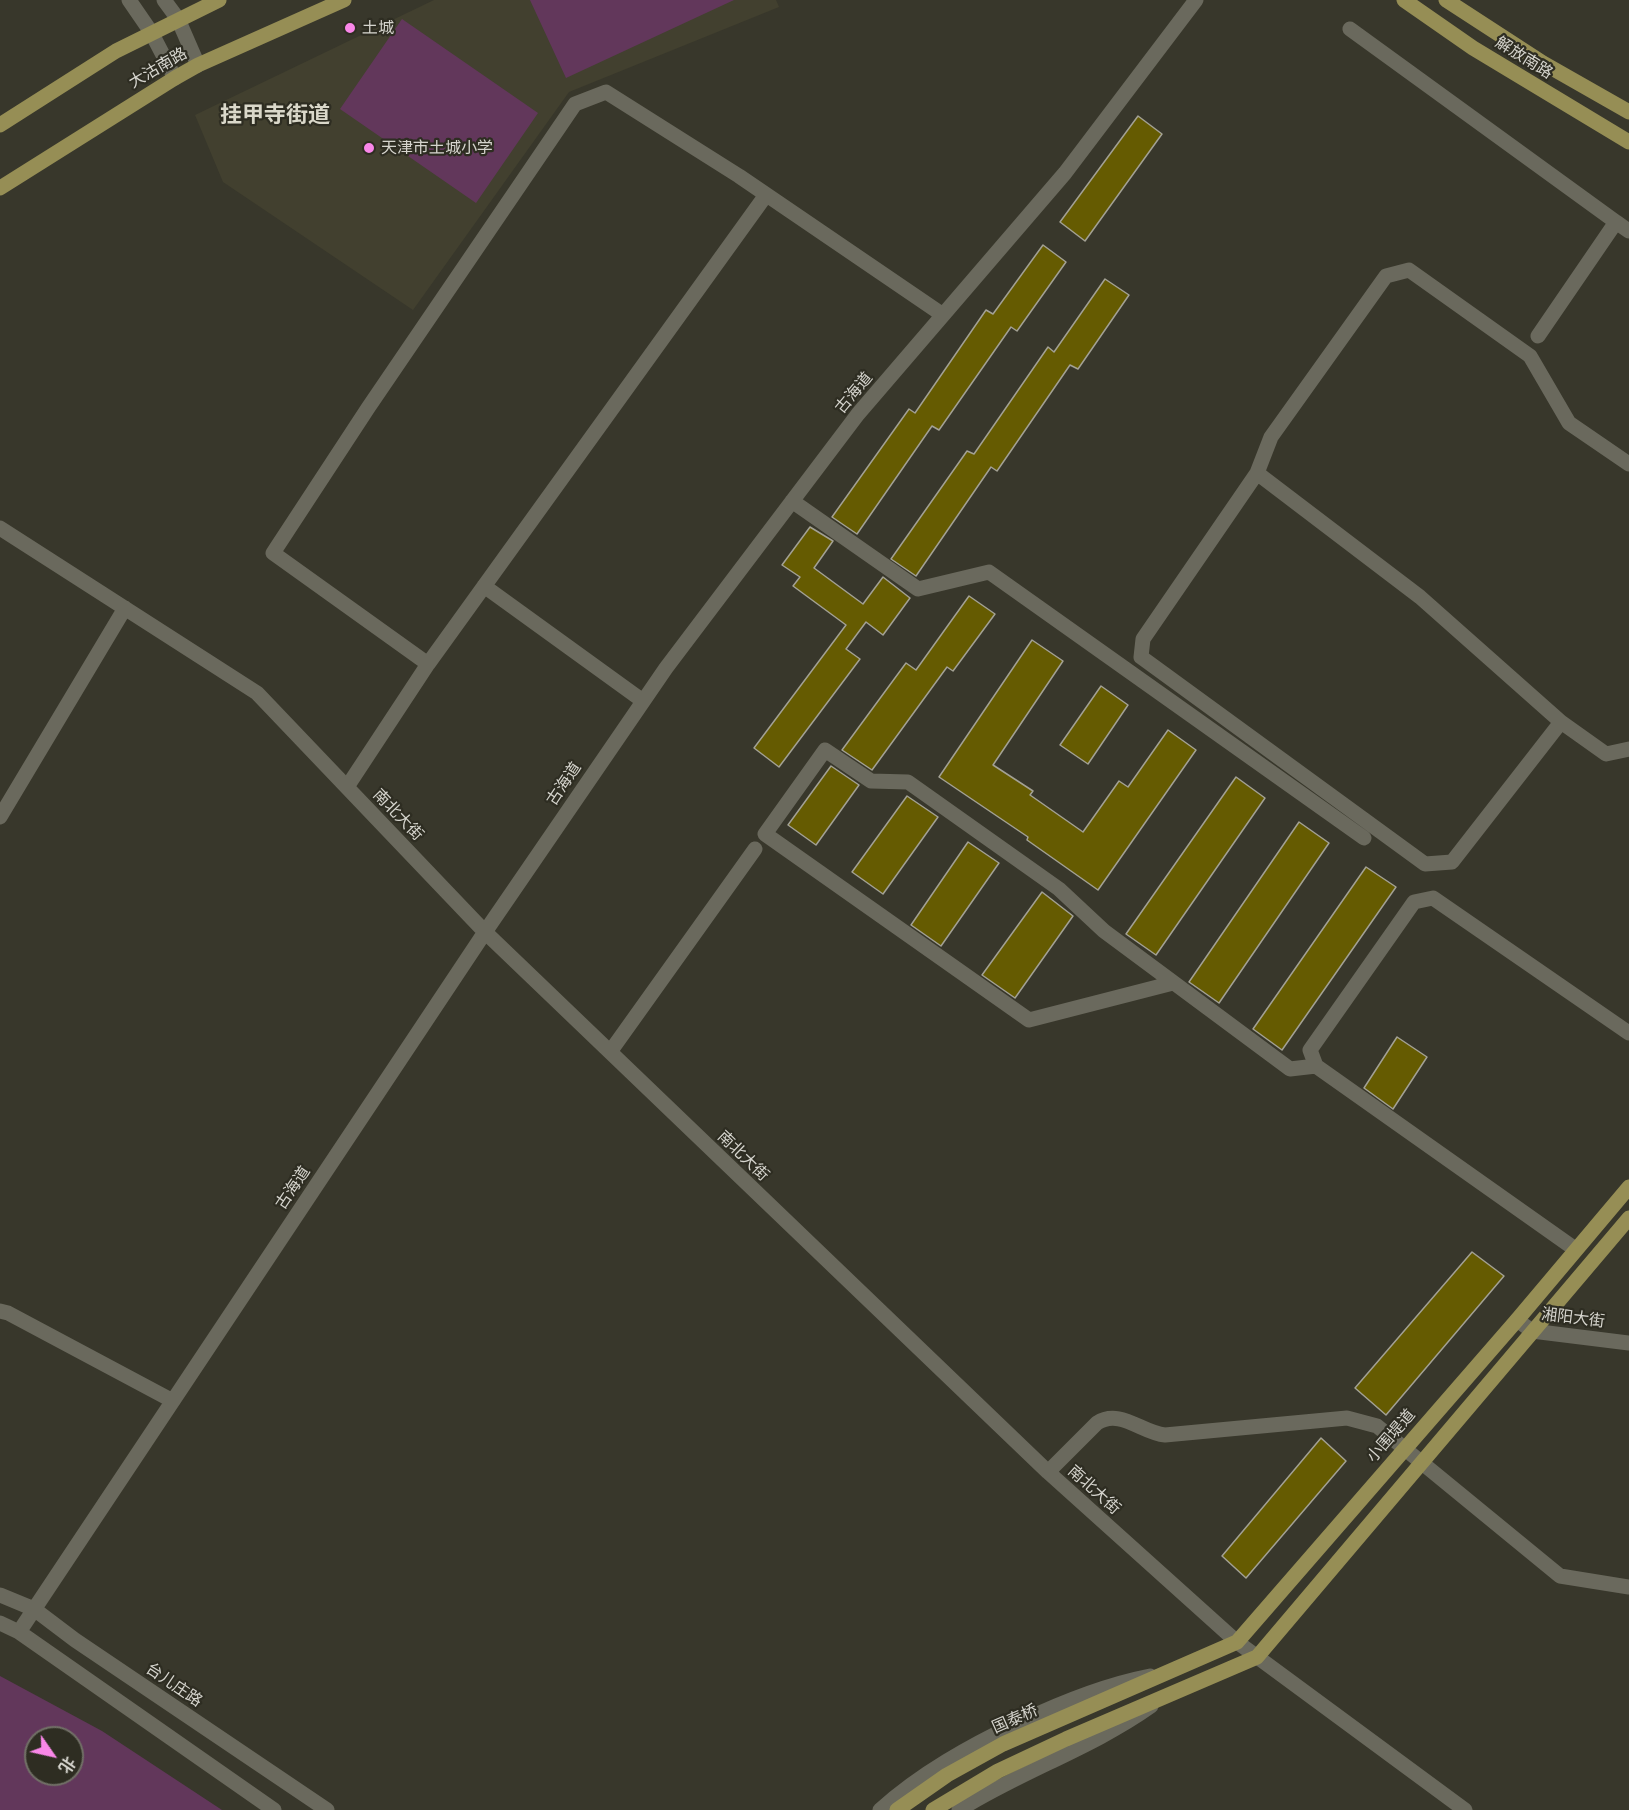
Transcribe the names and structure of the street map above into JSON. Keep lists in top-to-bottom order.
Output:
{
  "streets": {
    "main road": [
      "解放南路",
      "大沽南路",
      "小围堤道",
      "国泰桥"
    ],
    "street": [
      "古海道",
      "南北大街",
      "湘阳大街",
      "台儿庄路"
    ]
  },
  "crossings": [
    ["古海道", "南北大街"],
    ["古海道", "台儿庄路"],
    ["南北大街", "小围堤道"],
    ["湘阳大街", "小围堤道"],
    ["小围堤道", "国泰桥"]
  ],
  "districts": ["挂甲寺街道"],
  "places": ["土城", "天津市土城小学"],
  "north": "bottom right"
}
